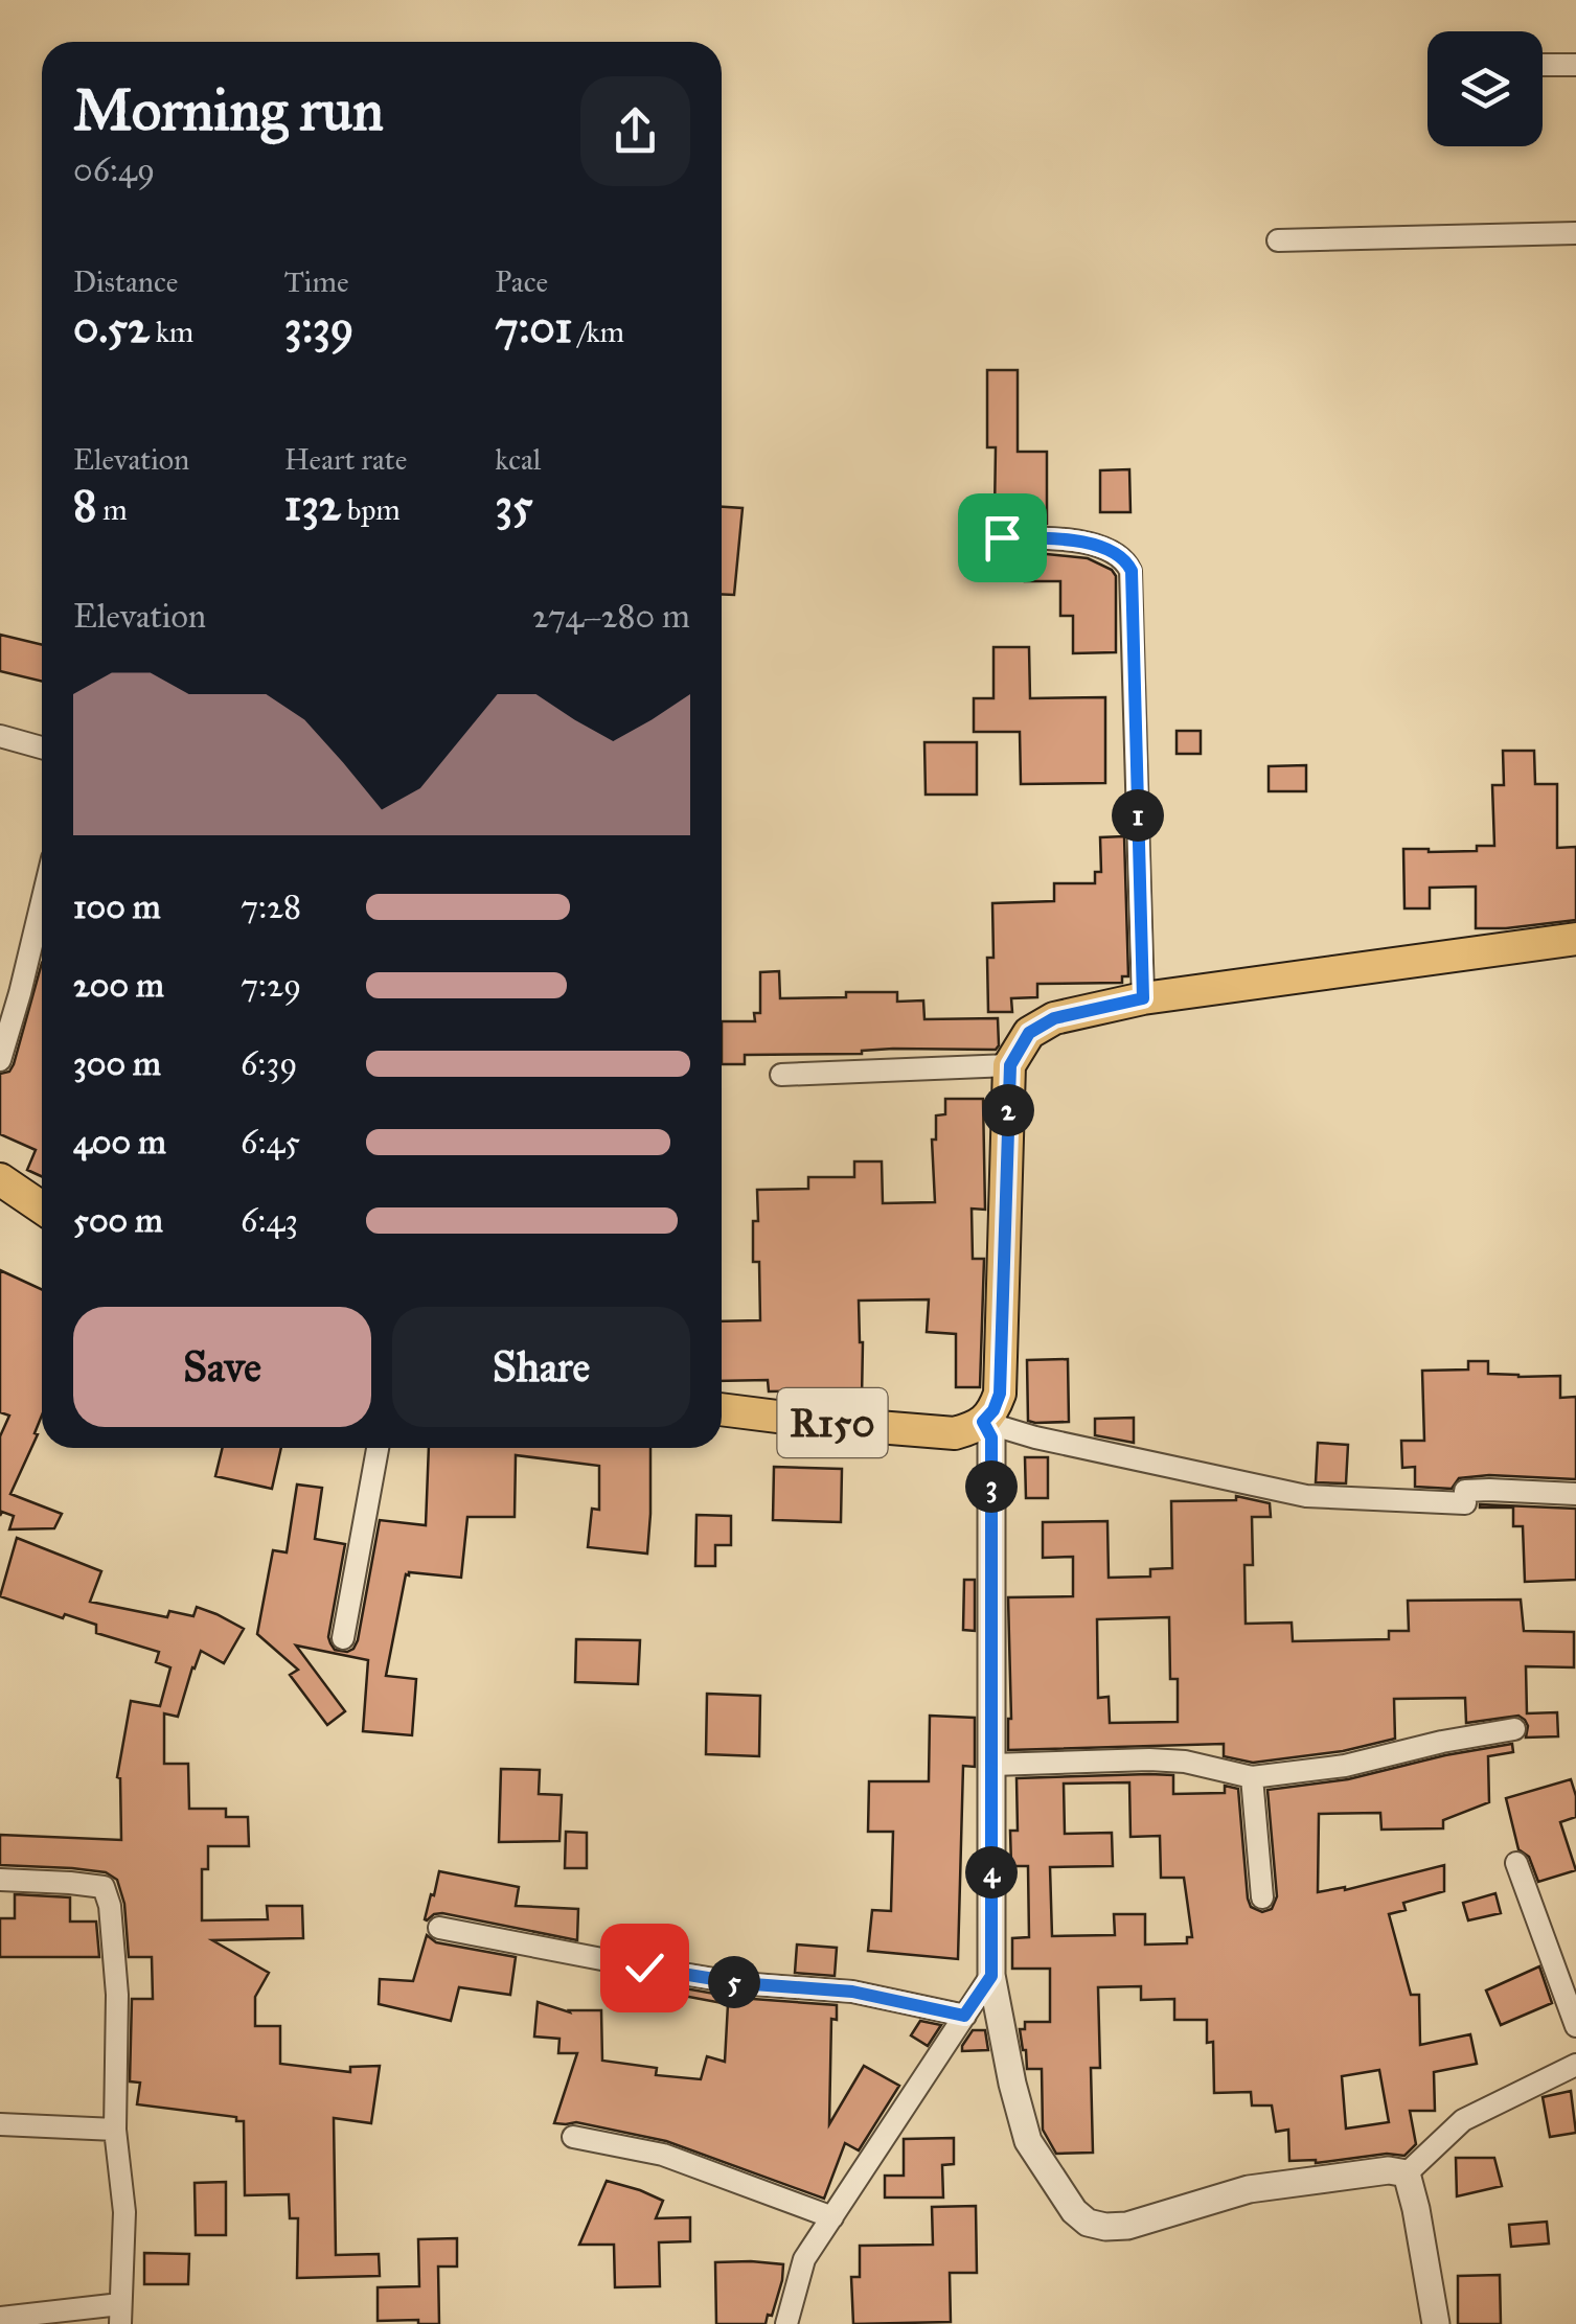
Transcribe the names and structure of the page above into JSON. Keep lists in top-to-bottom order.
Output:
{
  "streets": {
    "main road": ["R150"]
  },
  "page": {
    "heading": ["Morning run", "06:49"],
    "stats": [
      ["Distance", "0.52 km"],
      ["Time", "3:39"],
      ["Pace", "7:01 /km"],
      ["Elevation", "8 m"],
      ["Heart rate", "132 bpm"],
      ["kcal", "35"]
    ],
    "chart": ["Elevation", "274–280 m"],
    "pins": [
      "1",
      "2",
      "3",
      "4",
      "5"
    ],
    "list": [
      {
        "name": "100 m",
        "note": "7:28"
      },
      {
        "name": "200 m",
        "note": "7:29"
      },
      {
        "name": "300 m",
        "note": "6:39"
      },
      {
        "name": "400 m",
        "note": "6:45"
      },
      {
        "name": "500 m",
        "note": "6:43"
      }
    ],
    "buttons": ["Save", "Share"]
  }
}
